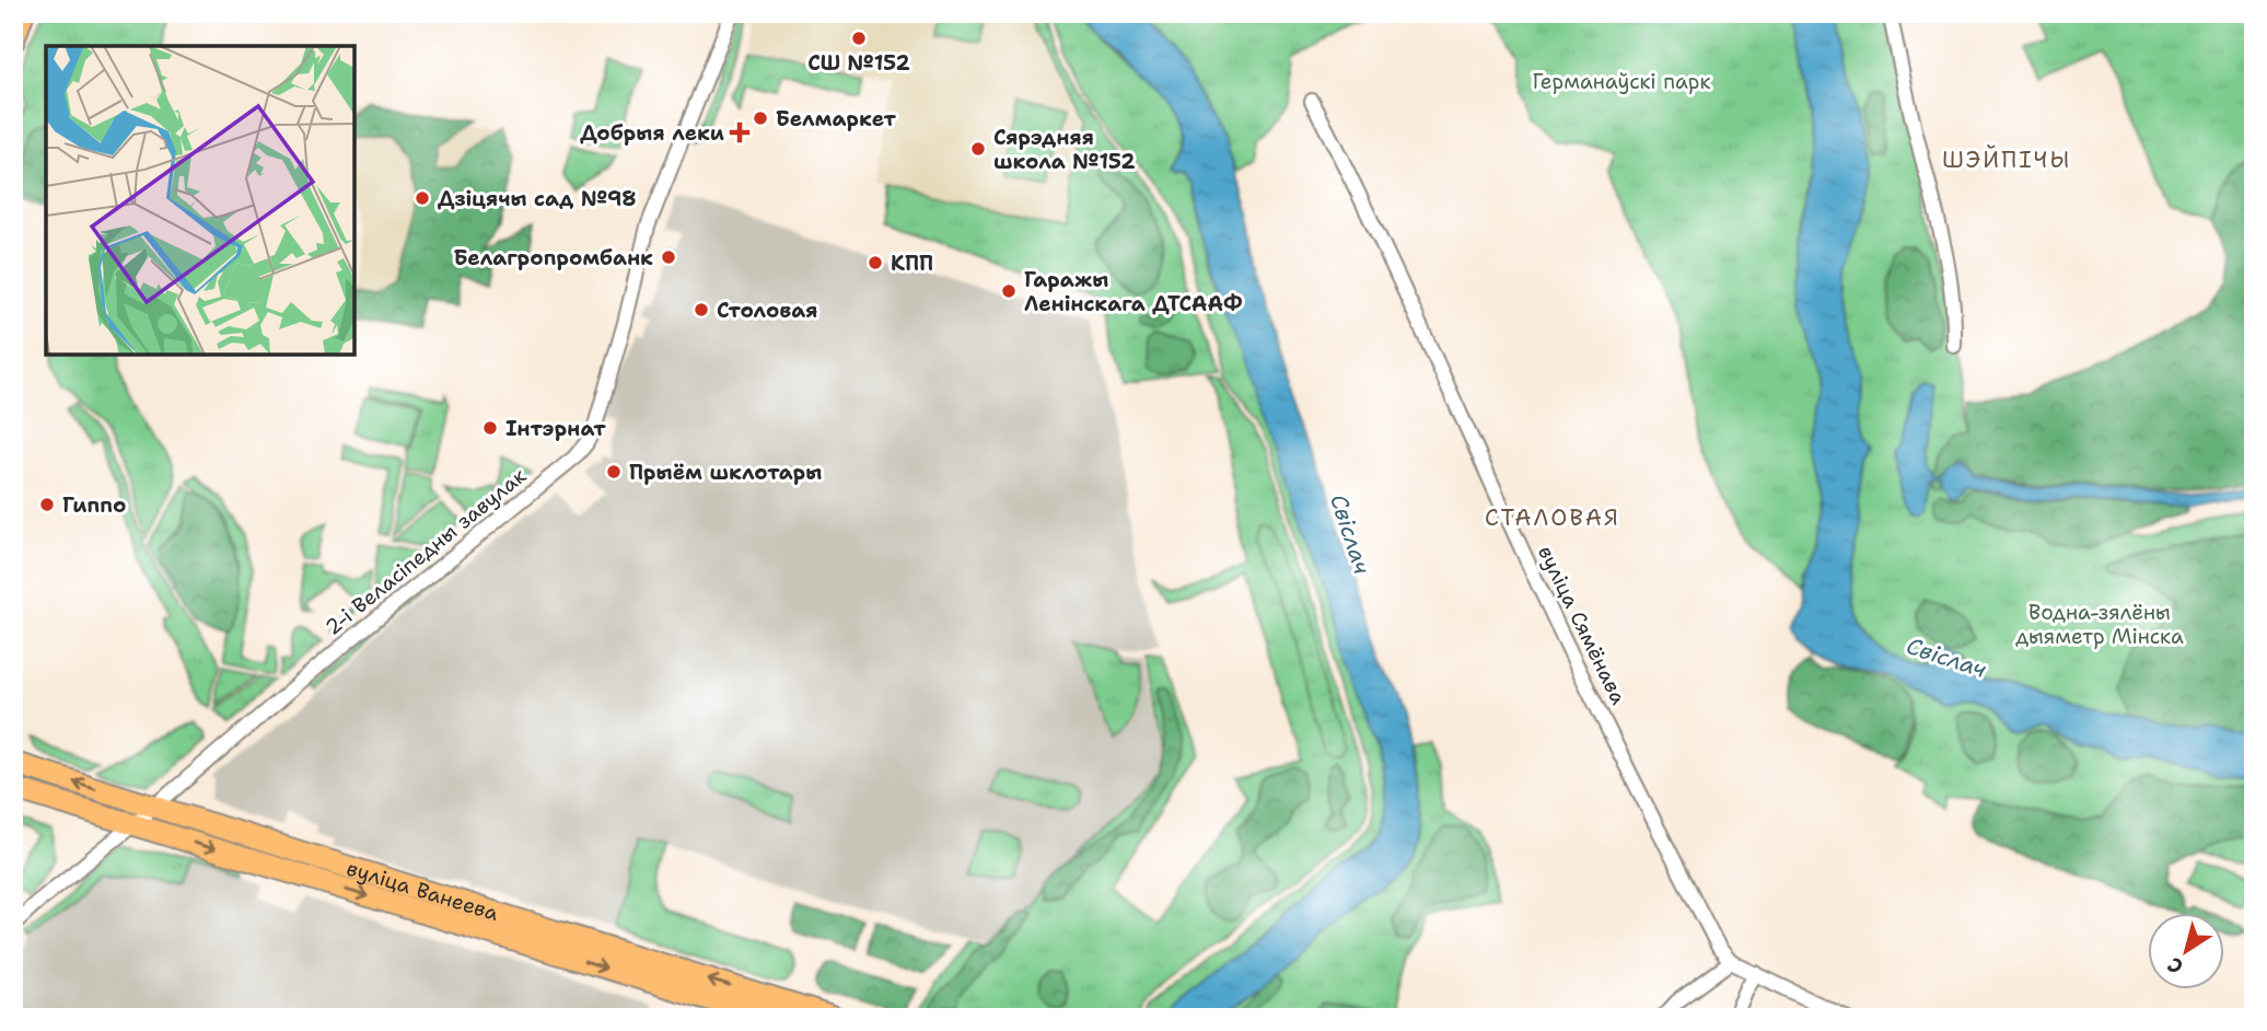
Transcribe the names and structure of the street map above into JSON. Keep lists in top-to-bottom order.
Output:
{
  "streets": {
    "main road": ["вуліца Ванеева"],
    "street": ["2-і Веласіпедны завулак", "вуліца Сямёнава"]
  },
  "crossings": [
    ["2-і Веласіпедны завулак", "вуліца Ванеева"]
  ],
  "districts": ["ШЭЙПІЧЫ", "СТАЛОВАЯ"],
  "water": ["Свіслач"],
  "parks": ["Германаўскі парк", "Водна-зялёны дыяметр Мінска"],
  "places": {
    "other": [
      "СШ №152",
      "Белмаркет",
      "Сярэдняя школа №152",
      "Дзіцячы сад №98",
      "Белагропромбанк",
      "КПП",
      "Гаражы Ленінскага ДТСААФ",
      "Столовая",
      "Інтэрнат",
      "Прыём шклотары",
      "Гиппо"
    ],
    "health": ["Добрыя леки"]
  },
  "north": "bottom left"
}
